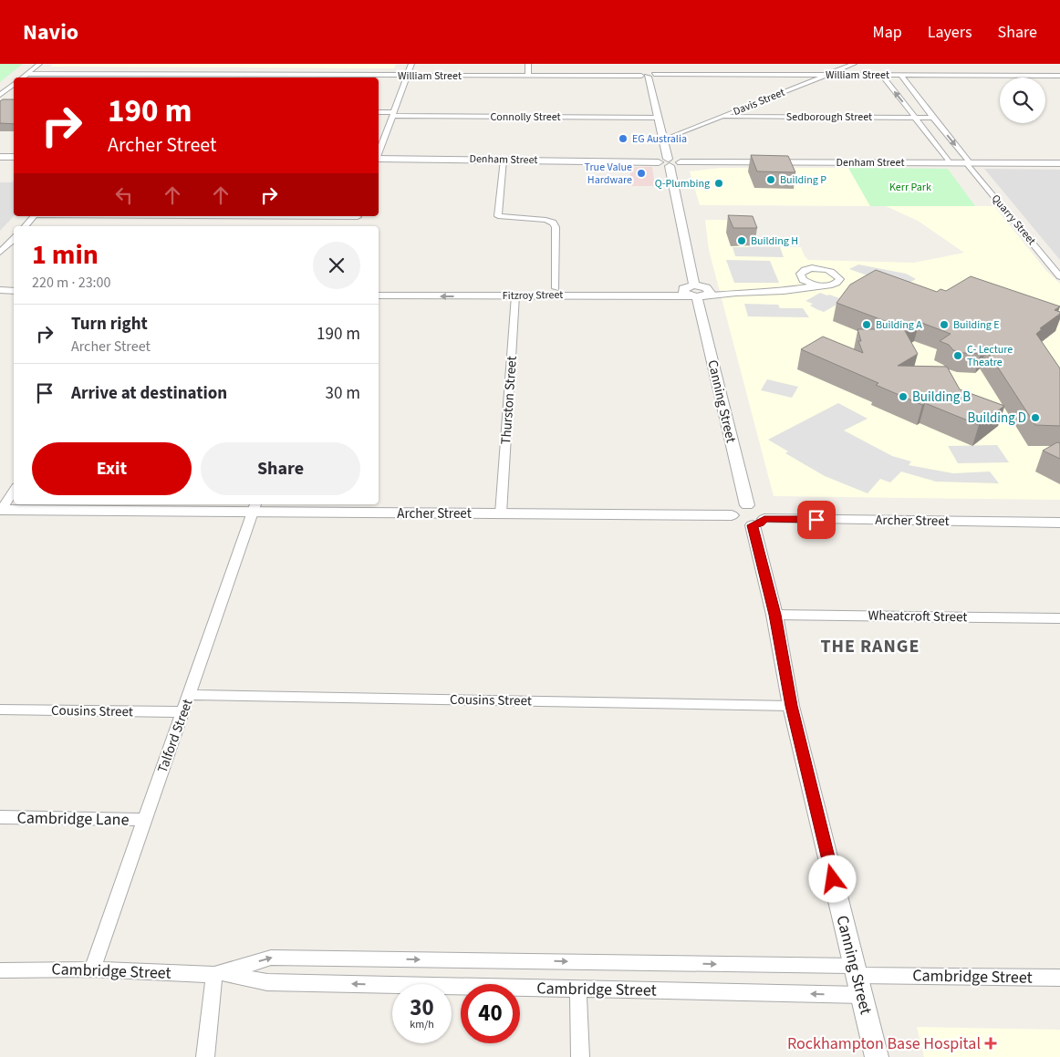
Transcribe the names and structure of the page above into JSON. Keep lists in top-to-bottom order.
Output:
{
  "streets": {
    "street": [
      "William Street",
      "Davis Street",
      "Connolly Street",
      "Sedborough Street",
      "Denham Street",
      "Quarry Street",
      "Fitzroy Street",
      "Thurston Street",
      "Canning Street",
      "Archer Street",
      "Wheatcroft Street",
      "Cousins Street",
      "Talford Street",
      "Cambridge Lane",
      "Cambridge Street"
    ]
  },
  "crossings": [
    ["William Street", "Davis Street"],
    ["William Street", "Quarry Street"],
    ["William Street", "Canning Street"],
    ["Davis Street", "Sedborough Street"],
    ["Davis Street", "Canning Street"],
    ["Connolly Street", "Canning Street"],
    ["Sedborough Street", "Quarry Street"],
    ["Denham Street", "Quarry Street"],
    ["Denham Street", "Canning Street"],
    ["Fitzroy Street", "Thurston Street"],
    ["Fitzroy Street", "Canning Street"],
    ["Thurston Street", "Archer Street"],
    ["Canning Street", "Archer Street"],
    ["Canning Street", "Wheatcroft Street"],
    ["Canning Street", "Cousins Street"],
    ["Canning Street", "Cambridge Street"],
    ["Archer Street", "Talford Street"],
    ["Cousins Street", "Talford Street"],
    ["Talford Street", "Cambridge Lane"],
    ["Talford Street", "Cambridge Street"]
  ],
  "districts": ["THE RANGE"],
  "parks": ["Kerr Park"],
  "places": {
    "other": [
      "EG Australia",
      "True Value Hardware",
      "Building P",
      "Q-Plumbing",
      "Building H",
      "Building A",
      "Building E",
      "C- Lecture Theatre",
      "Building B",
      "Building D"
    ],
    "health": ["Rockhampton Base Hospital"]
  },
  "page": {
    "header": "Navio",
    "nav": ["Map", "Layers", "Share"],
    "turn": ["190 m", "Archer Street"],
    "heading": ["1 min", "220 m · 23:00"],
    "list": [
      {
        "name": "Turn right",
        "note": "Archer Street",
        "value": "190 m"
      },
      {
        "name": "Arrive at destination",
        "value": "30 m"
      }
    ],
    "buttons": ["Exit", "Share"],
    "speed": "30 km/h",
    "limit": "40"
  }
}
